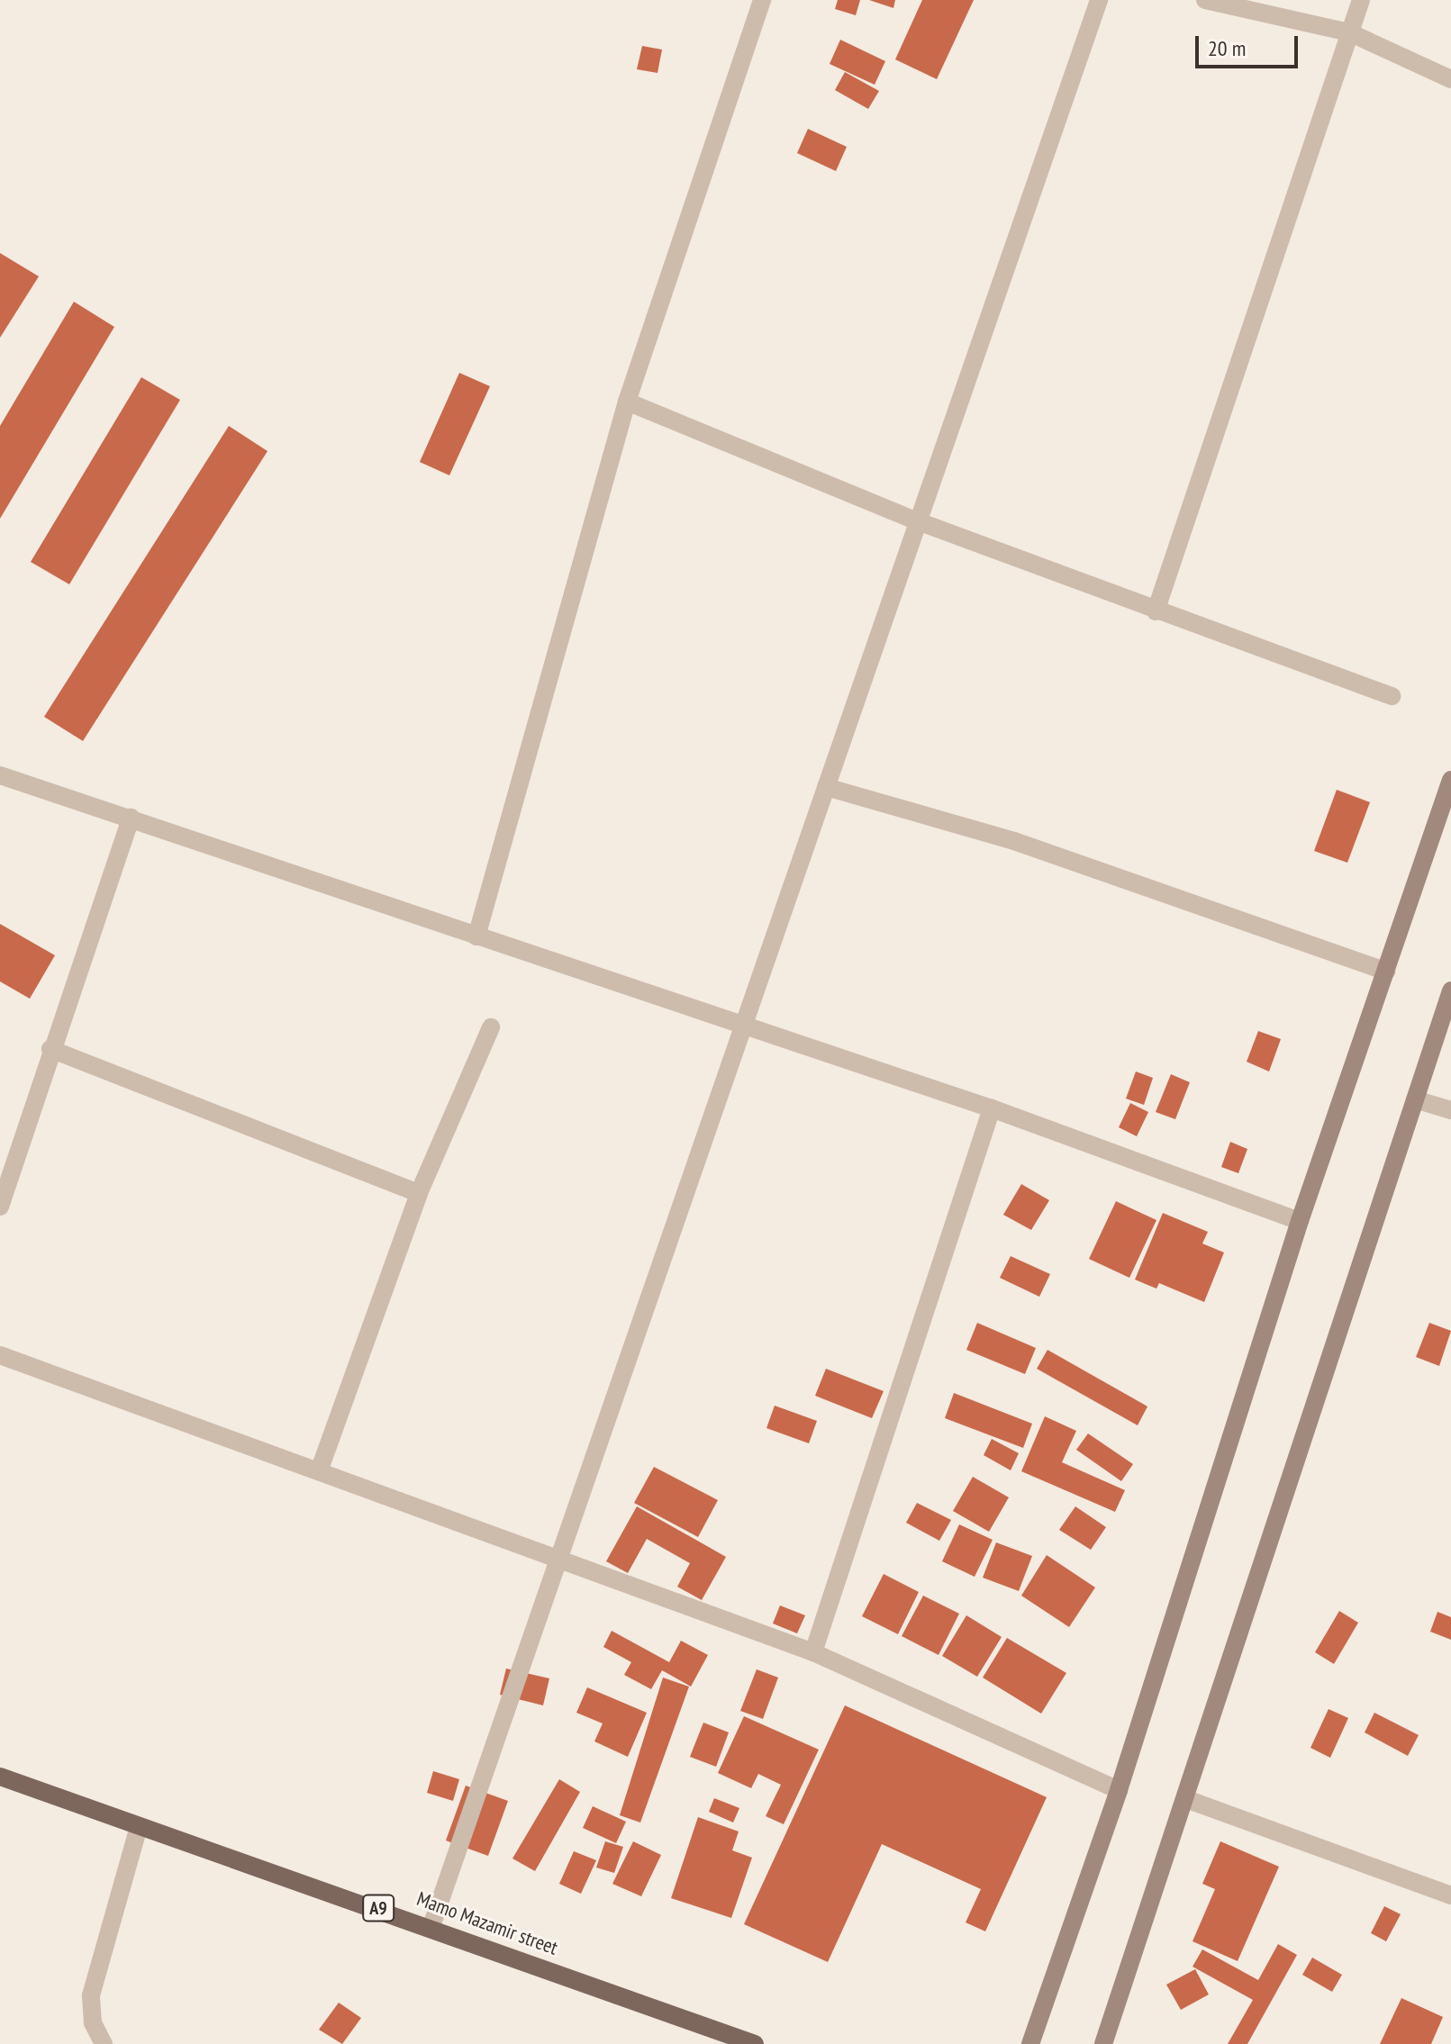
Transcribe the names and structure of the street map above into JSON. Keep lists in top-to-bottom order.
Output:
{
  "streets": {
    "main road": ["A9", "Mamo Mazamir street"]
  },
  "scale_bar": "20 m"
}
